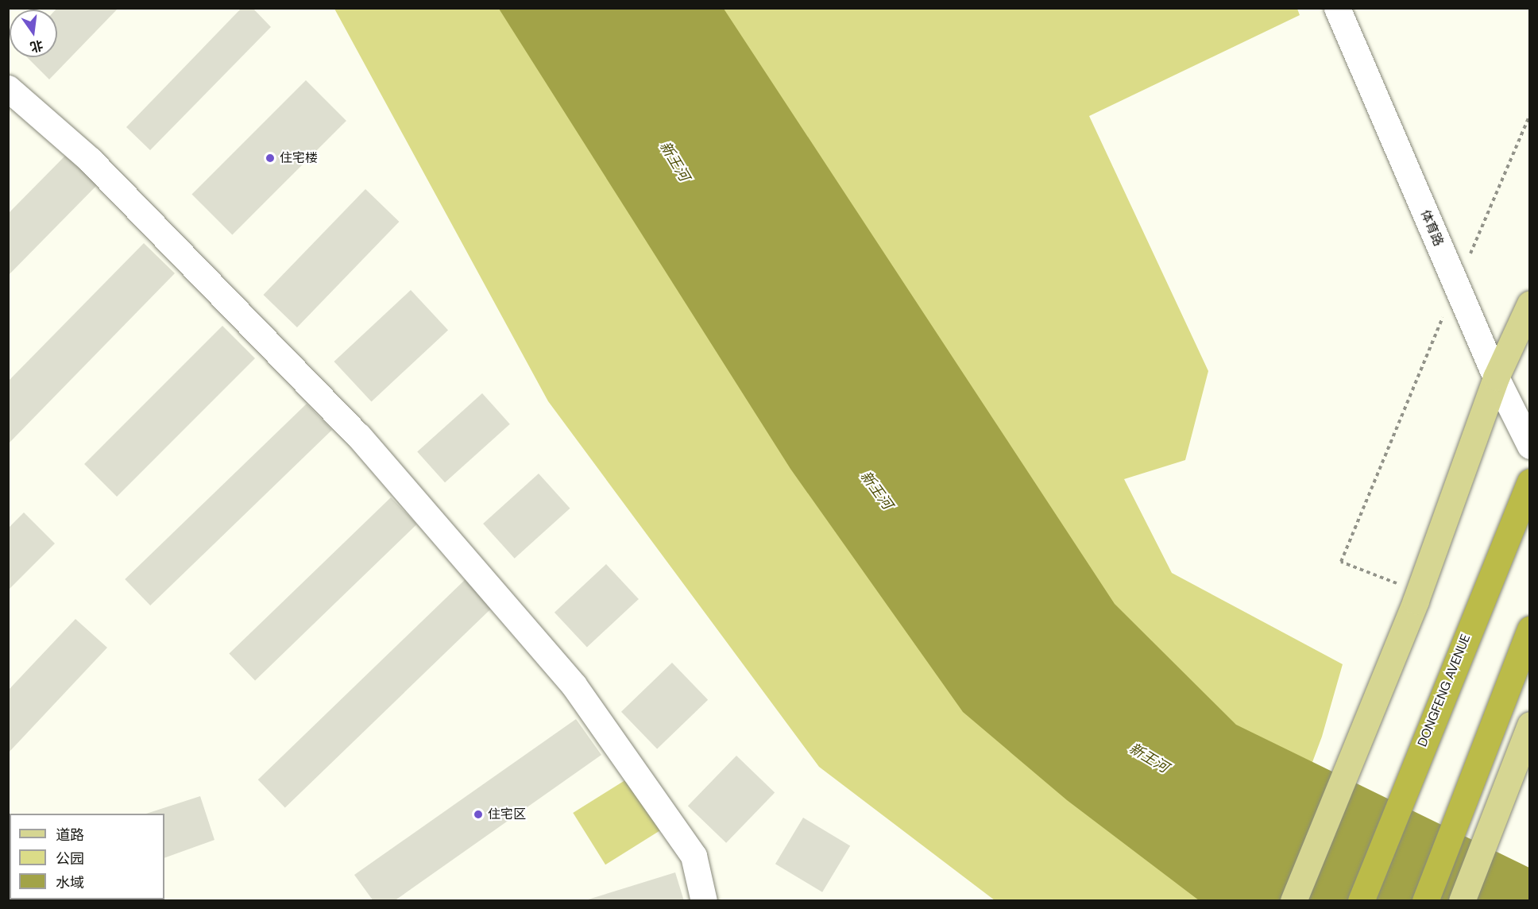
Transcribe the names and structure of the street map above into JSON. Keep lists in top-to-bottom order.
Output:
{
  "streets": {
    "highway": ["DONGFENG AVENUE"],
    "street": ["体育路"]
  },
  "water": ["新王河"],
  "places": ["住宅楼", "住宅区"],
  "legend": ["道路", "公园", "水域"],
  "north": "bottom"
}
